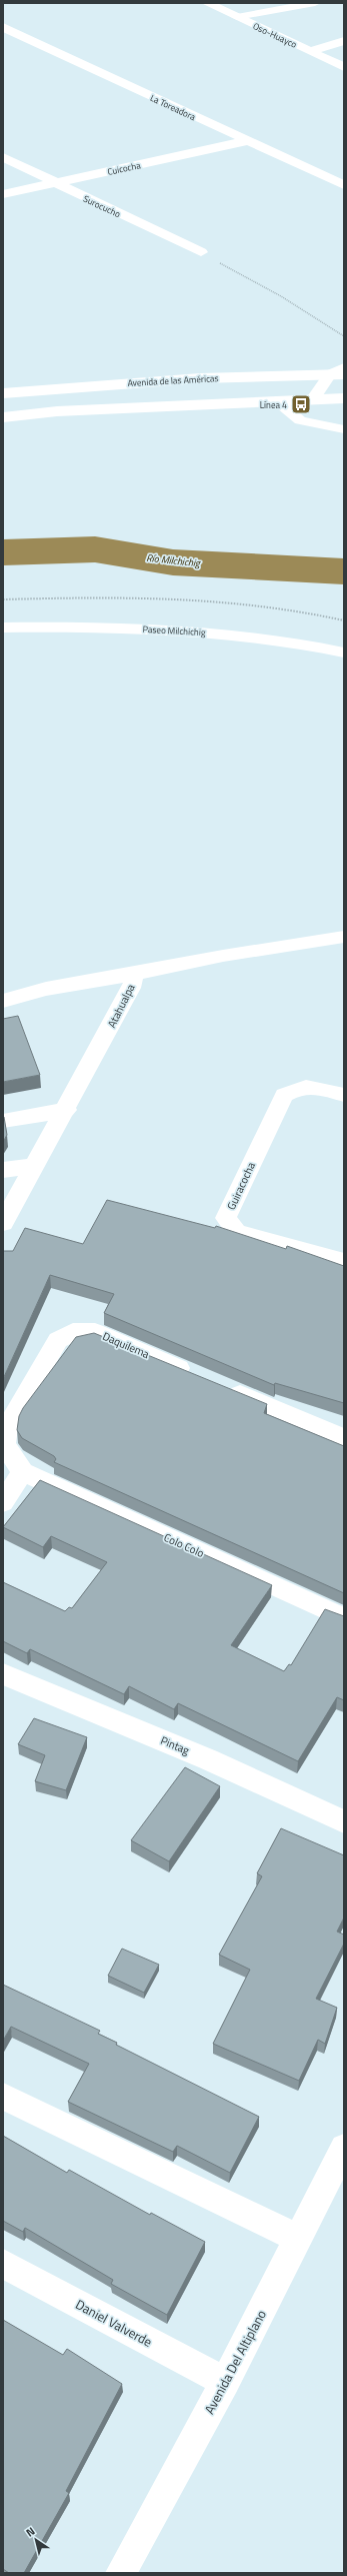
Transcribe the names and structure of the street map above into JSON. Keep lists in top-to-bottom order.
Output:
{
  "streets": {
    "street": [
      "Oso-Huayco",
      "La Toreadora",
      "Cuicocha",
      "Surocucho",
      "Avenida de las Américas",
      "Paseo Milchichig",
      "Atahualpa",
      "Guiracocha",
      "Daquilema",
      "Colo Colo",
      "Pintag",
      "Daniel Valverde",
      "Avenida Del Altiplano"
    ]
  },
  "crossings": [
    ["La Toreadora", "Cuicocha"],
    ["Cuicocha", "Surocucho"],
    ["Daquilema", "Colo Colo"],
    ["Daniel Valverde", "Avenida Del Altiplano"]
  ],
  "water": ["Río Milchichig"],
  "places": {
    "bus stop": ["Línea 4"]
  },
  "north": "top left"
}
